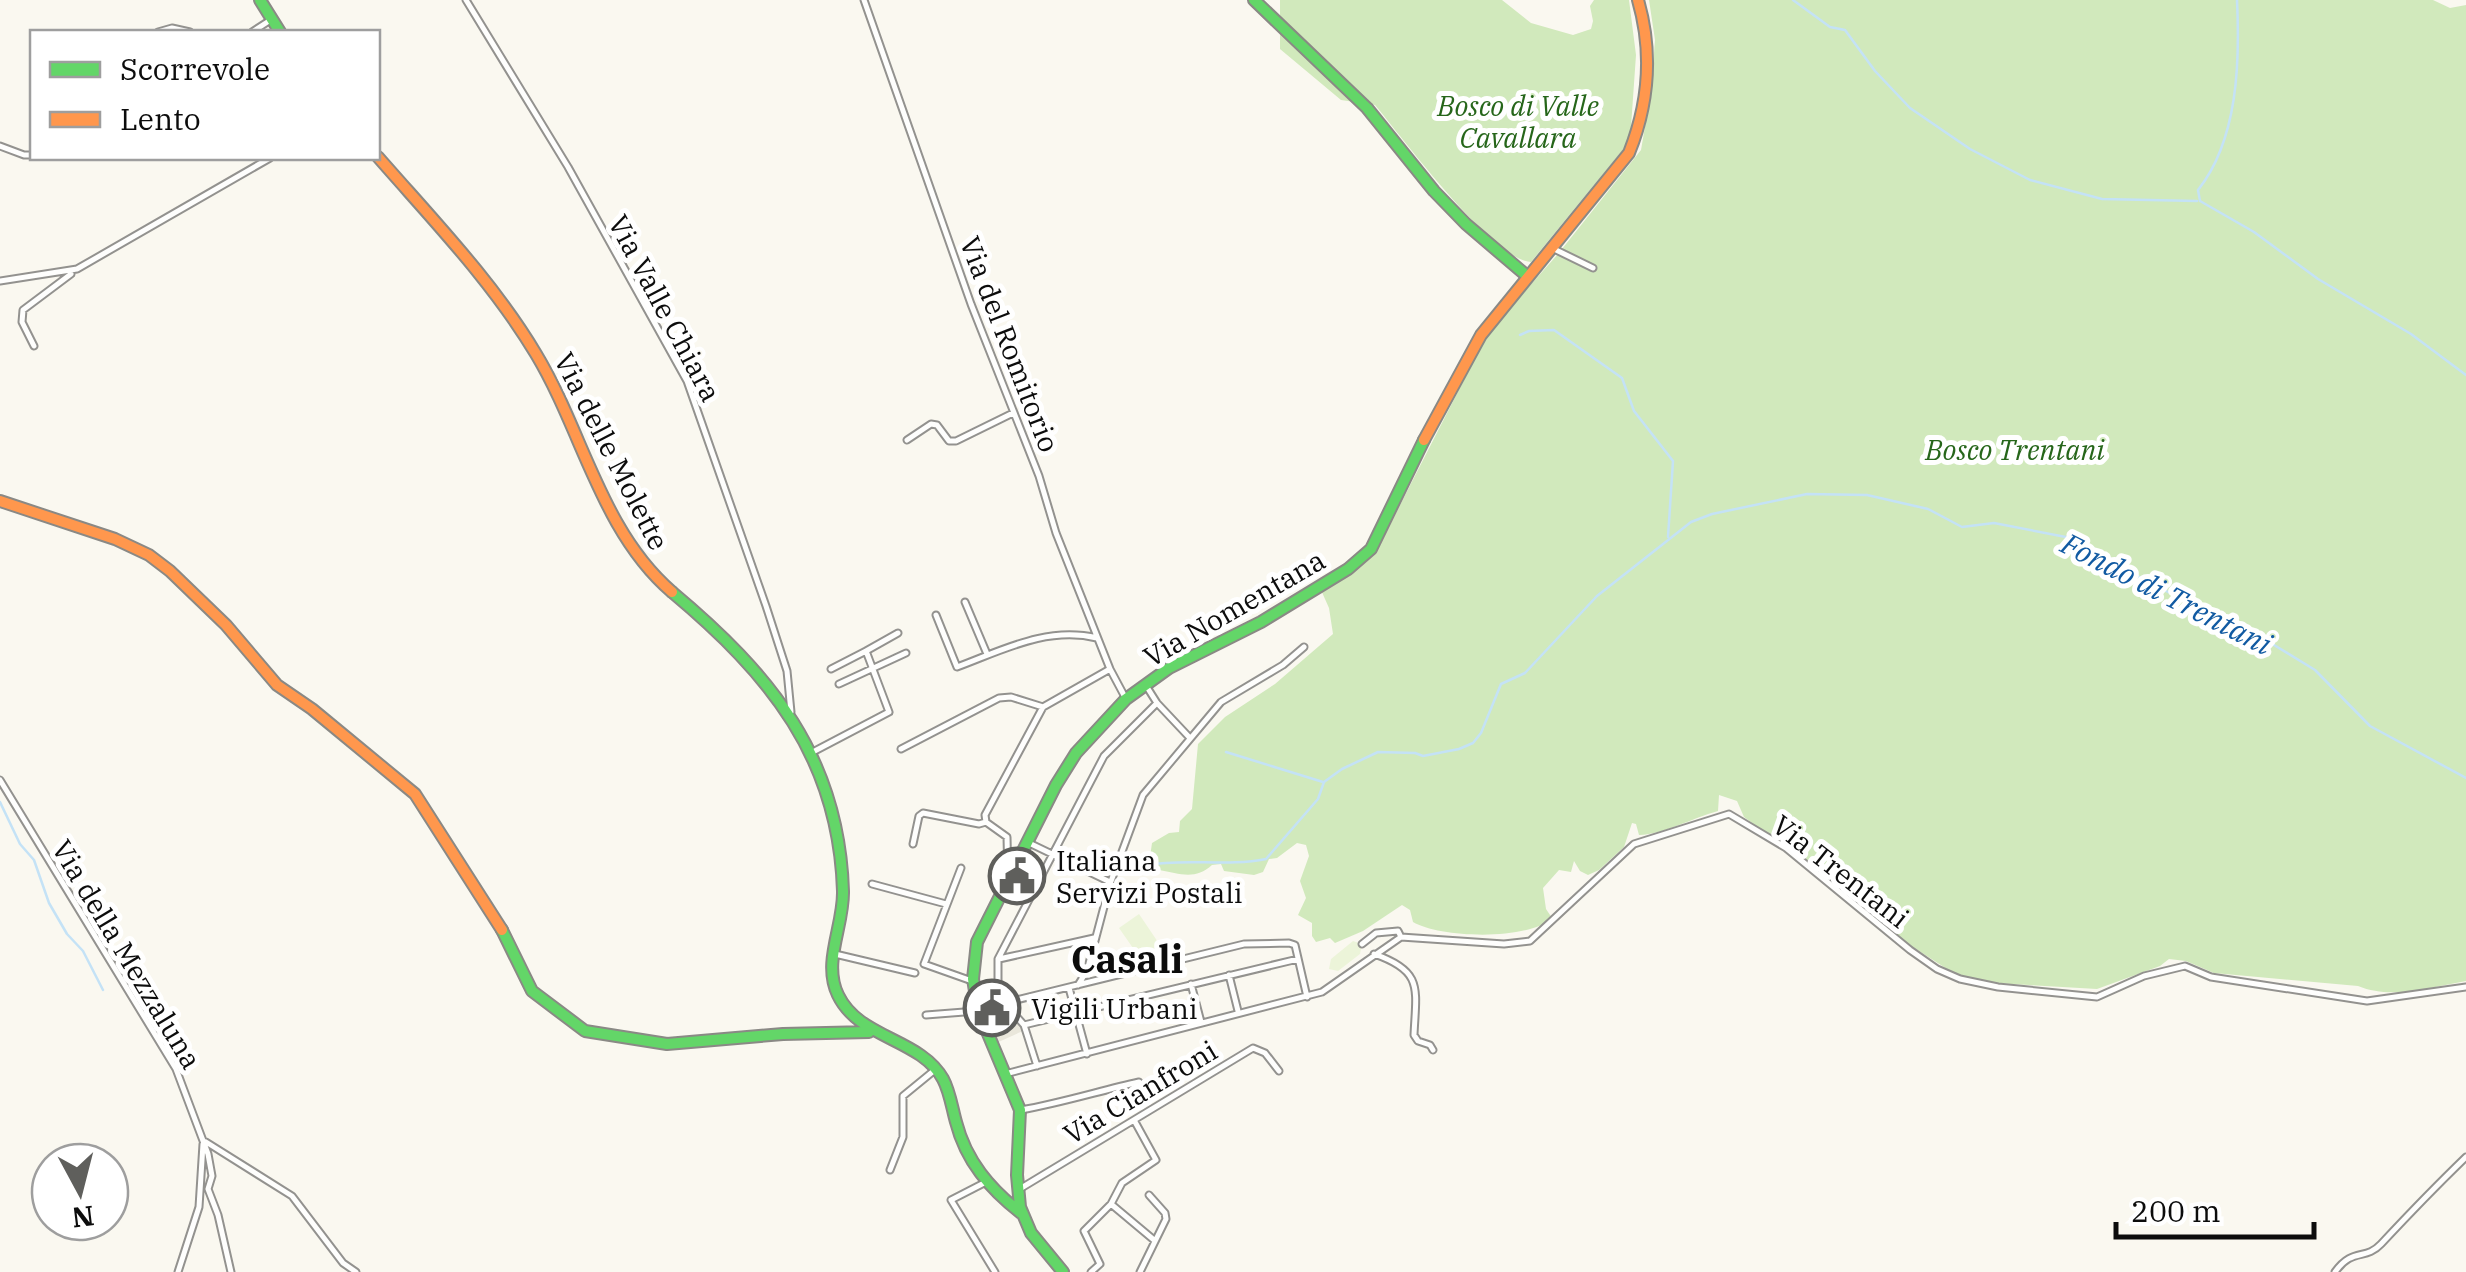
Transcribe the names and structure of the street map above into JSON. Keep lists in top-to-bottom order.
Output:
{
  "streets": {
    "street": [
      "Via Valle Chiara",
      "Via del Romitorio",
      "Via delle Molette",
      "Via Nomentana",
      "Via Trentani",
      "Via della Mezzaluna",
      "Via Cianfroni"
    ]
  },
  "crossings": [
    ["Via Valle Chiara", "Via delle Molette"],
    ["Via del Romitorio", "Via Nomentana"],
    ["Via Nomentana", "Via Cianfroni"]
  ],
  "districts": ["Casali"],
  "water": ["Fondo di Trentani"],
  "parks": ["Bosco di Valle Cavallara", "Bosco Trentani"],
  "places": {
    "public building": ["Italiana Servizi Postali", "Vigili Urbani"]
  },
  "legend": ["Scorrevole", "Lento"],
  "scale_bar": "200 m",
  "north": "bottom"
}
